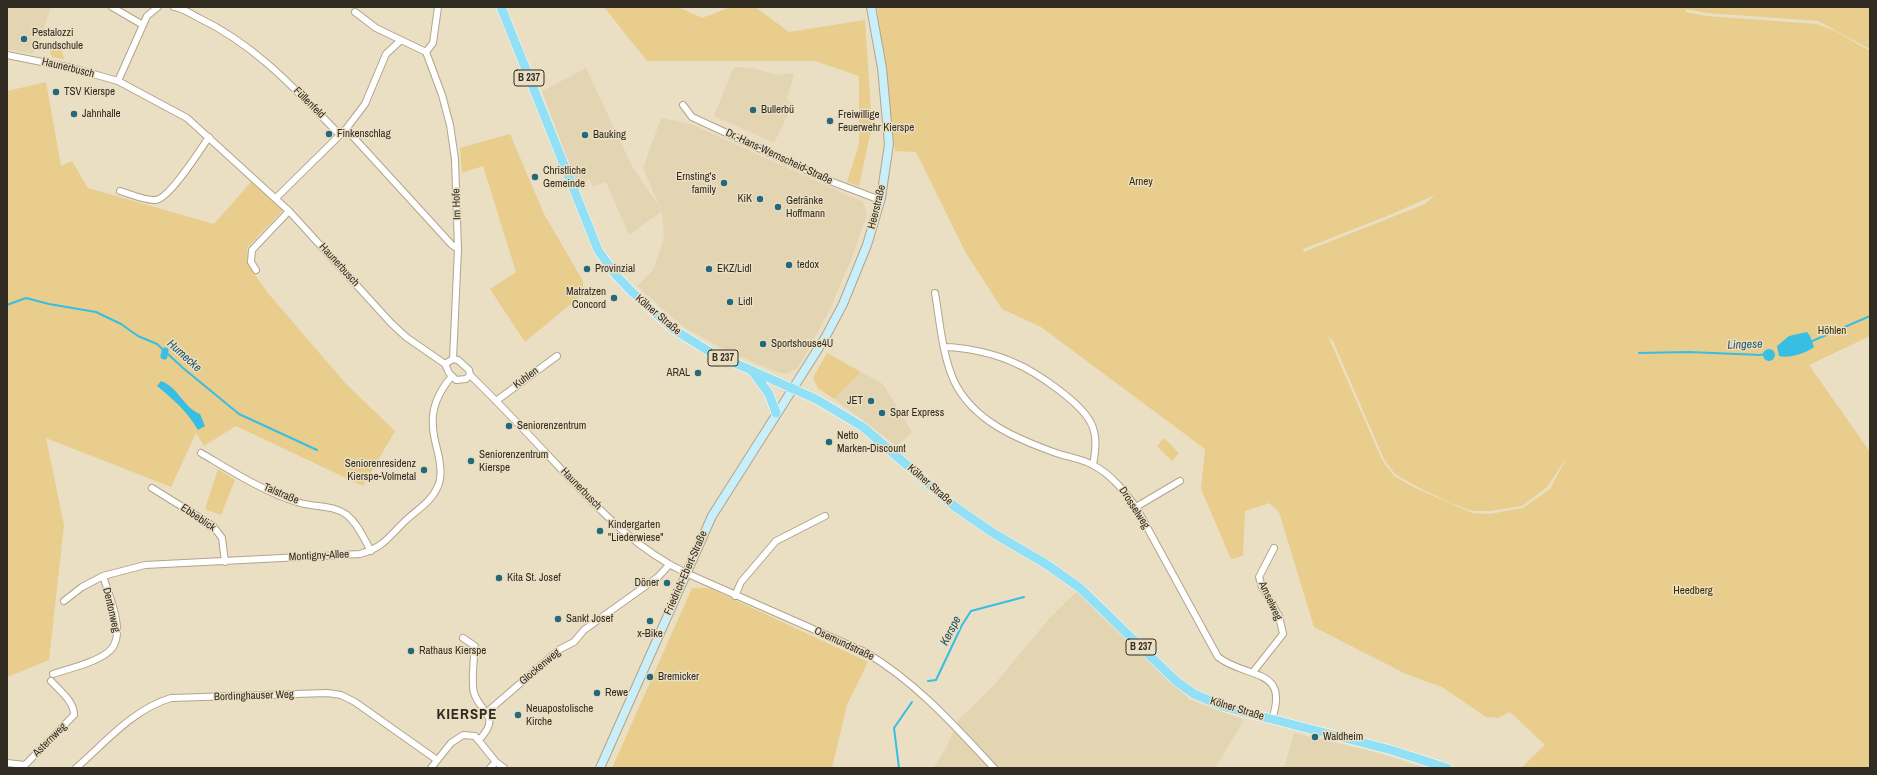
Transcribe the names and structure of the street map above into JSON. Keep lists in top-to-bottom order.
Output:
{
  "streets": {
    "main road": [
      "B 237",
      "Heerstraße",
      "Kölner Straße",
      "Friedrich-Ebert-Straße"
    ],
    "street": [
      "Haunerbusch",
      "Füllenfeld",
      "Dr.-Hans-Wernscheid-Straße",
      "Im Hofe",
      "Kuhlen",
      "Talstraße",
      "Drosselweg",
      "Ebbeblick",
      "Montigny-Allee",
      "Amselweg",
      "Dentonweg",
      "Osemundstraße",
      "Glockenweg",
      "Bordinghauser Weg",
      "Asternweg"
    ]
  },
  "crossings": [
    ["Haunerbusch", "Im Hofe"],
    ["Haunerbusch", "Kuhlen"],
    ["Haunerbusch", "Montigny-Allee"],
    ["Haunerbusch", "Friedrich-Ebert-Straße"],
    ["Haunerbusch", "Osemundstraße"],
    ["Haunerbusch", "Glockenweg"],
    ["Dr.-Hans-Wernscheid-Straße", "Heerstraße"],
    ["Im Hofe", "Montigny-Allee"],
    ["Heerstraße", "Kölner Straße"],
    ["Heerstraße", "Friedrich-Ebert-Straße"],
    ["Kölner Straße", "Drosselweg"],
    ["Kölner Straße", "Friedrich-Ebert-Straße"],
    ["Talstraße", "Montigny-Allee"],
    ["Drosselweg", "Amselweg"],
    ["Ebbeblick", "Montigny-Allee"],
    ["Montigny-Allee", "Dentonweg"],
    ["Friedrich-Ebert-Straße", "Osemundstraße"]
  ],
  "districts": ["KIERSPE"],
  "water": ["Lingese", "Humecke", "Kerspe"],
  "parks": ["Arney", "Höhlen", "Heedberg"],
  "places": [
    "Pestalozzi Grundschule",
    "TSV Kierspe",
    "Bullerbü",
    "Jahnhalle",
    "Freiwillige Feuerwehr Kierspe",
    "Finkenschlag",
    "Bauking",
    "Christliche Gemeinde",
    "Ernsting's family",
    "KiK",
    "Getränke Hoffmann",
    "tedox",
    "Provinzial",
    "EKZ/Lidl",
    "Matratzen Concord",
    "Lidl",
    "Sportshouse4U",
    "ARAL",
    "JET",
    "Spar Express",
    "Seniorenzentrum",
    "Netto Marken-Discount",
    "Seniorenzentrum Kierspe",
    "Seniorenresidenz Kierspe-Volmetal",
    "Kindergarten \"Liederwiese\"",
    "Kita St. Josef",
    "Döner",
    "Sankt Josef",
    "x-Bike",
    "Rathaus Kierspe",
    "Bremicker",
    "Rewe",
    "Neuapostolische Kirche",
    "Waldheim"
  ]
}
